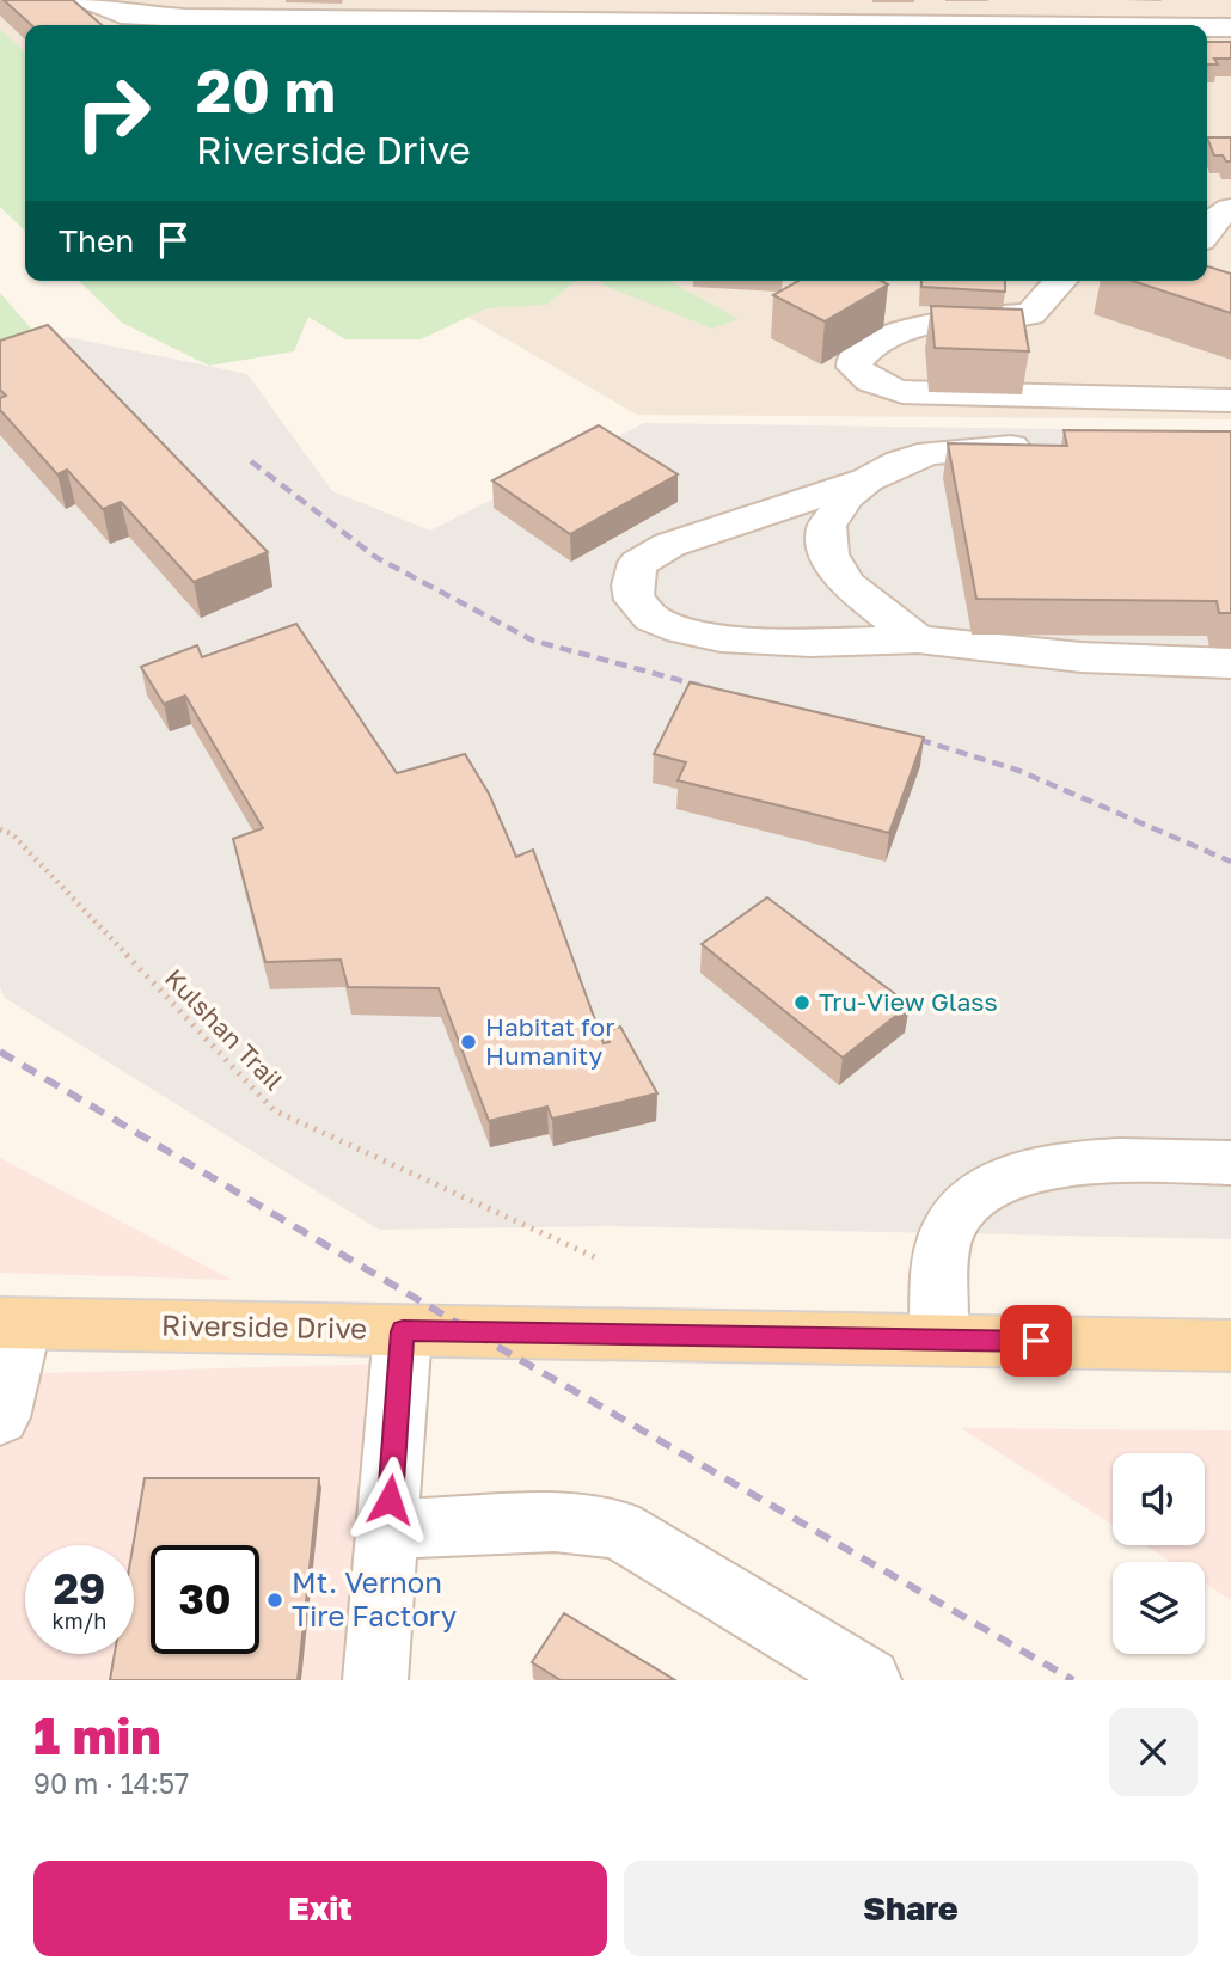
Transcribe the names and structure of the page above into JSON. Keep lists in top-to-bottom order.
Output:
{
  "streets": {
    "main road": ["Riverside Drive"],
    "path": ["Kulshan Trail"]
  },
  "places": ["Tru-View Glass", "Habitat for Humanity", "Mt. Vernon Tire Factory"],
  "page": {
    "turn": ["20 m", "Riverside Drive"],
    "then": "Then",
    "speed": "29 km/h",
    "limit": "30",
    "heading": ["1 min", "90 m · 14:57"],
    "buttons": ["Exit", "Share"]
  }
}
